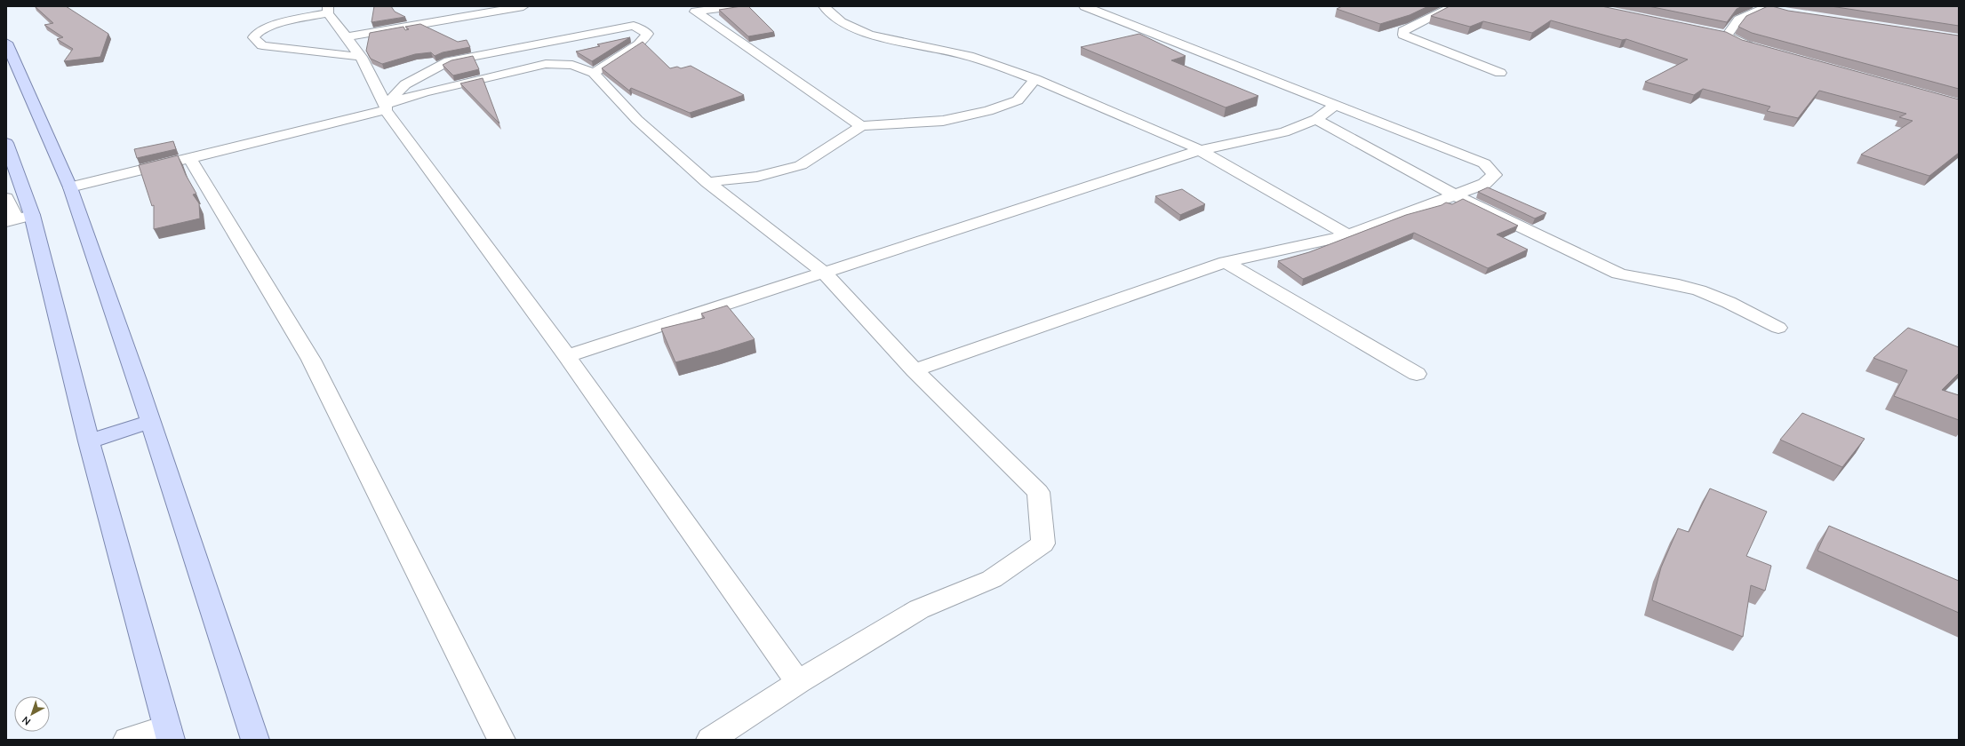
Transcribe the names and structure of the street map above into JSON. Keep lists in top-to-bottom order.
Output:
{
  "north": "bottom left"
}
